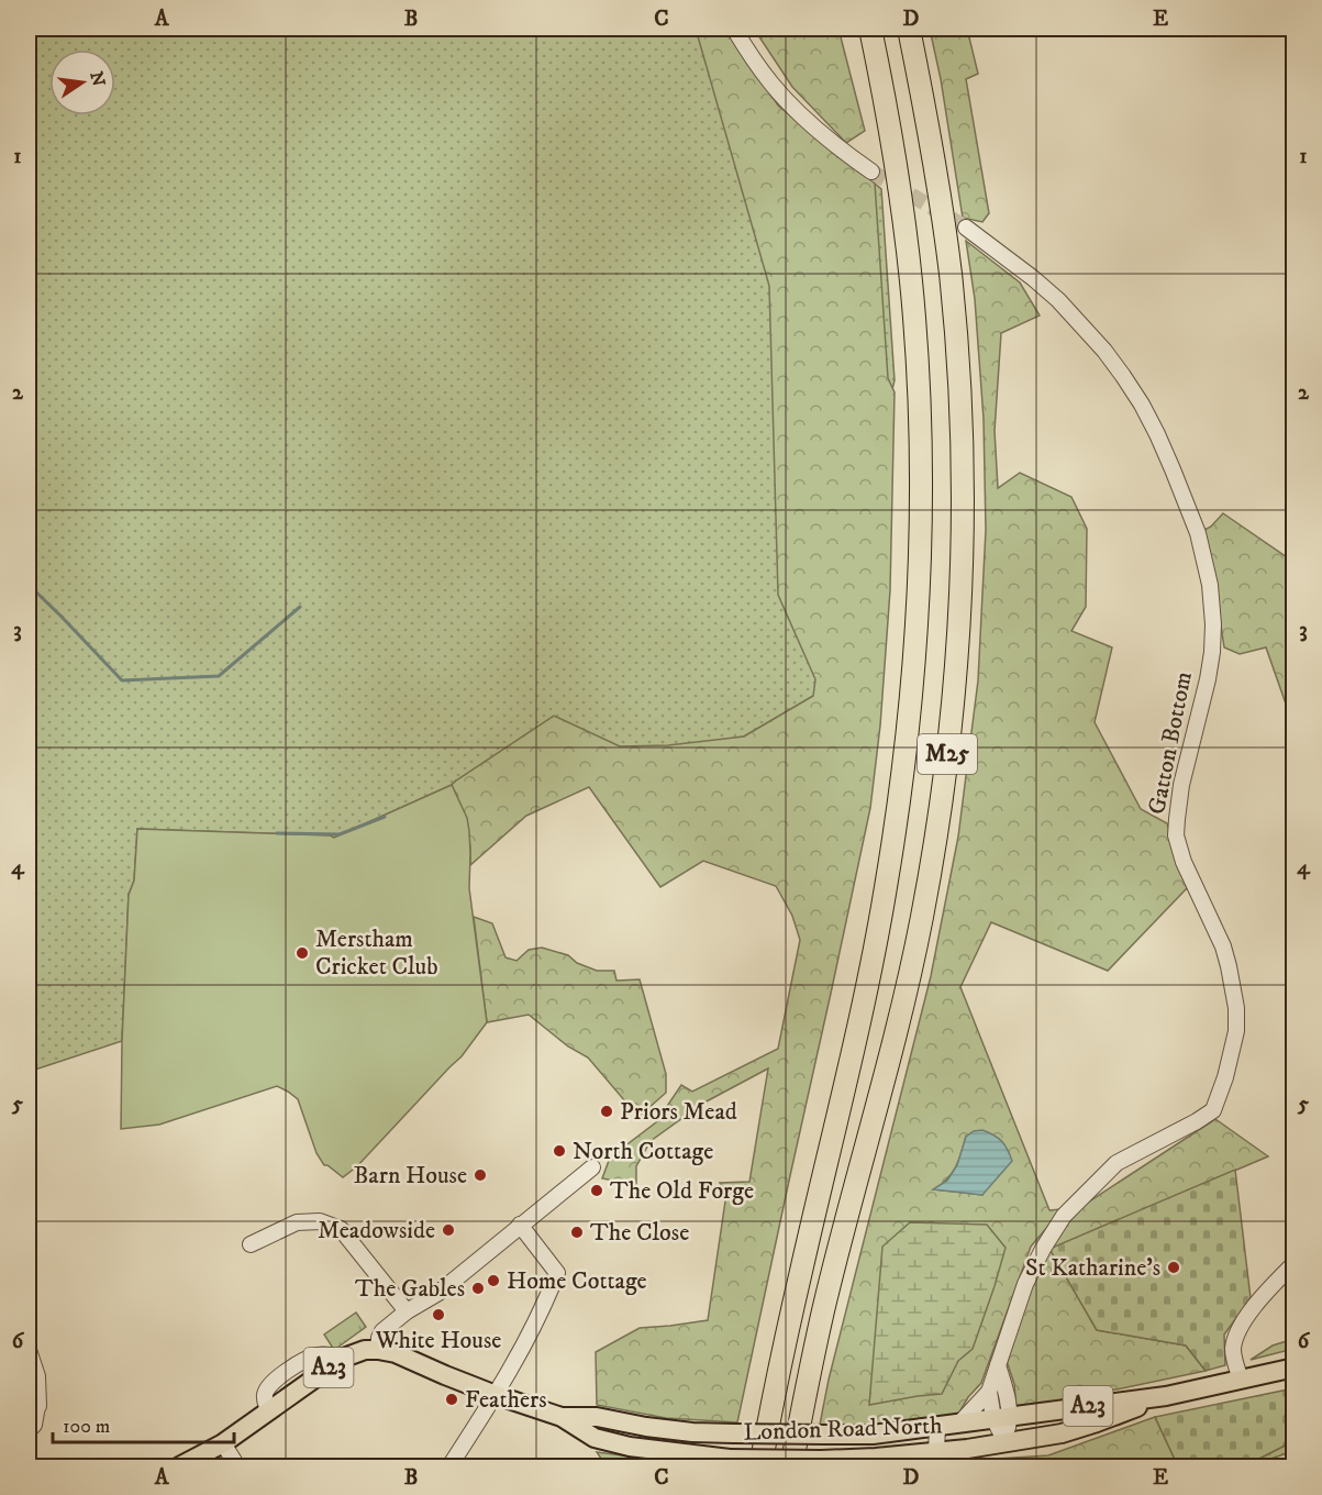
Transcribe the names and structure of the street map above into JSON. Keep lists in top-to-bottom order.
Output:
{
  "streets": {
    "highway": ["M25"],
    "main road": ["A23", "London Road North"],
    "street": ["Gatton Bottom"]
  },
  "crossings": [
    ["Gatton Bottom", "London Road North"],
    ["A23", "London Road North"]
  ],
  "places": [
    "Merstham Cricket Club",
    "Priors Mead",
    "North Cottage",
    "Barn House",
    "The Old Forge",
    "Meadowside",
    "The Close",
    "St Katharine's",
    "Home Cottage",
    "The Gables",
    "White House",
    "Feathers"
  ],
  "scale_bar": "100 m",
  "north": "right",
  "grid": {
    "columns": [
      "A",
      "B",
      "C",
      "D",
      "E"
    ],
    "rows": [
      "1",
      "2",
      "3",
      "4",
      "5",
      "6"
    ]
  }
}
